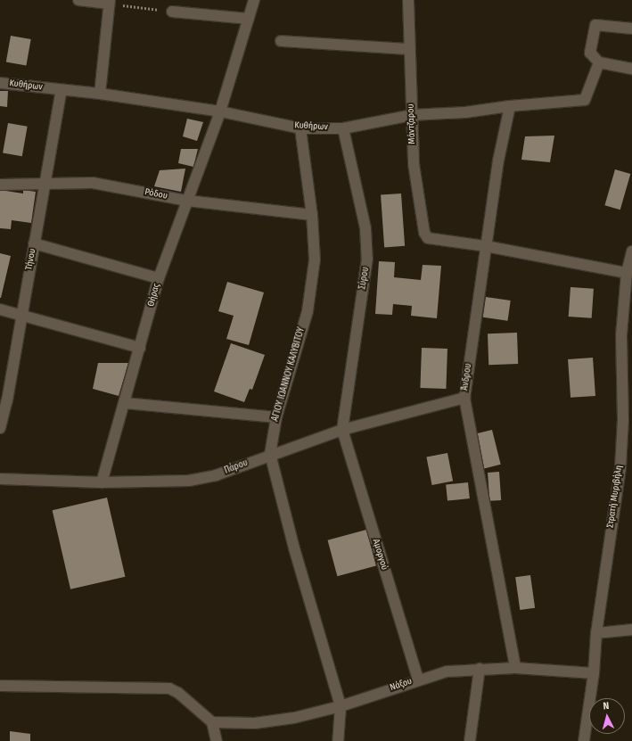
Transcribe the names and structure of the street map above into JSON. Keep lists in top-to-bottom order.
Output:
{
  "streets": {
    "street": [
      "Κυθήρων",
      "Μάντζαρου",
      "Ρόδου",
      "Τήνου",
      "Σύρου",
      "Θήρας",
      "ΑΓΙΟΥ ΙΩΑΝΝΟΥ ΚΑΛΥΒΙΤΟΥ",
      "Άνδρου",
      "Πάρου",
      "Στρατή Μυριβήλη",
      "Αμοργού",
      "Νάξου"
    ]
  },
  "crossings": [
    ["Κυθήρων", "Μάντζαρου"],
    ["Κυθήρων", "Τήνου"],
    ["Κυθήρων", "Σύρου"],
    ["Κυθήρων", "Θήρας"],
    ["Κυθήρων", "ΑΓΙΟΥ ΙΩΑΝΝΟΥ ΚΑΛΥΒΙΤΟΥ"],
    ["Κυθήρων", "Άνδρου"],
    ["Μάντζαρου", "Άνδρου"],
    ["Ρόδου", "Τήνου"],
    ["Ρόδου", "Θήρας"],
    ["Ρόδου", "ΑΓΙΟΥ ΙΩΑΝΝΟΥ ΚΑΛΥΒΙΤΟΥ"],
    ["Σύρου", "Πάρου"],
    ["Σύρου", "Αμοργού"],
    ["Θήρας", "Πάρου"],
    ["ΑΓΙΟΥ ΙΩΑΝΝΟΥ ΚΑΛΥΒΙΤΟΥ", "Πάρου"],
    ["ΑΓΙΟΥ ΙΩΑΝΝΟΥ ΚΑΛΥΒΙΤΟΥ", "Νάξου"],
    ["Άνδρου", "Πάρου"],
    ["Άνδρου", "Νάξου"],
    ["Πάρου", "Αμοργού"],
    ["Στρατή Μυριβήλη", "Νάξου"],
    ["Αμοργού", "Νάξου"]
  ],
  "north": "top"
}
